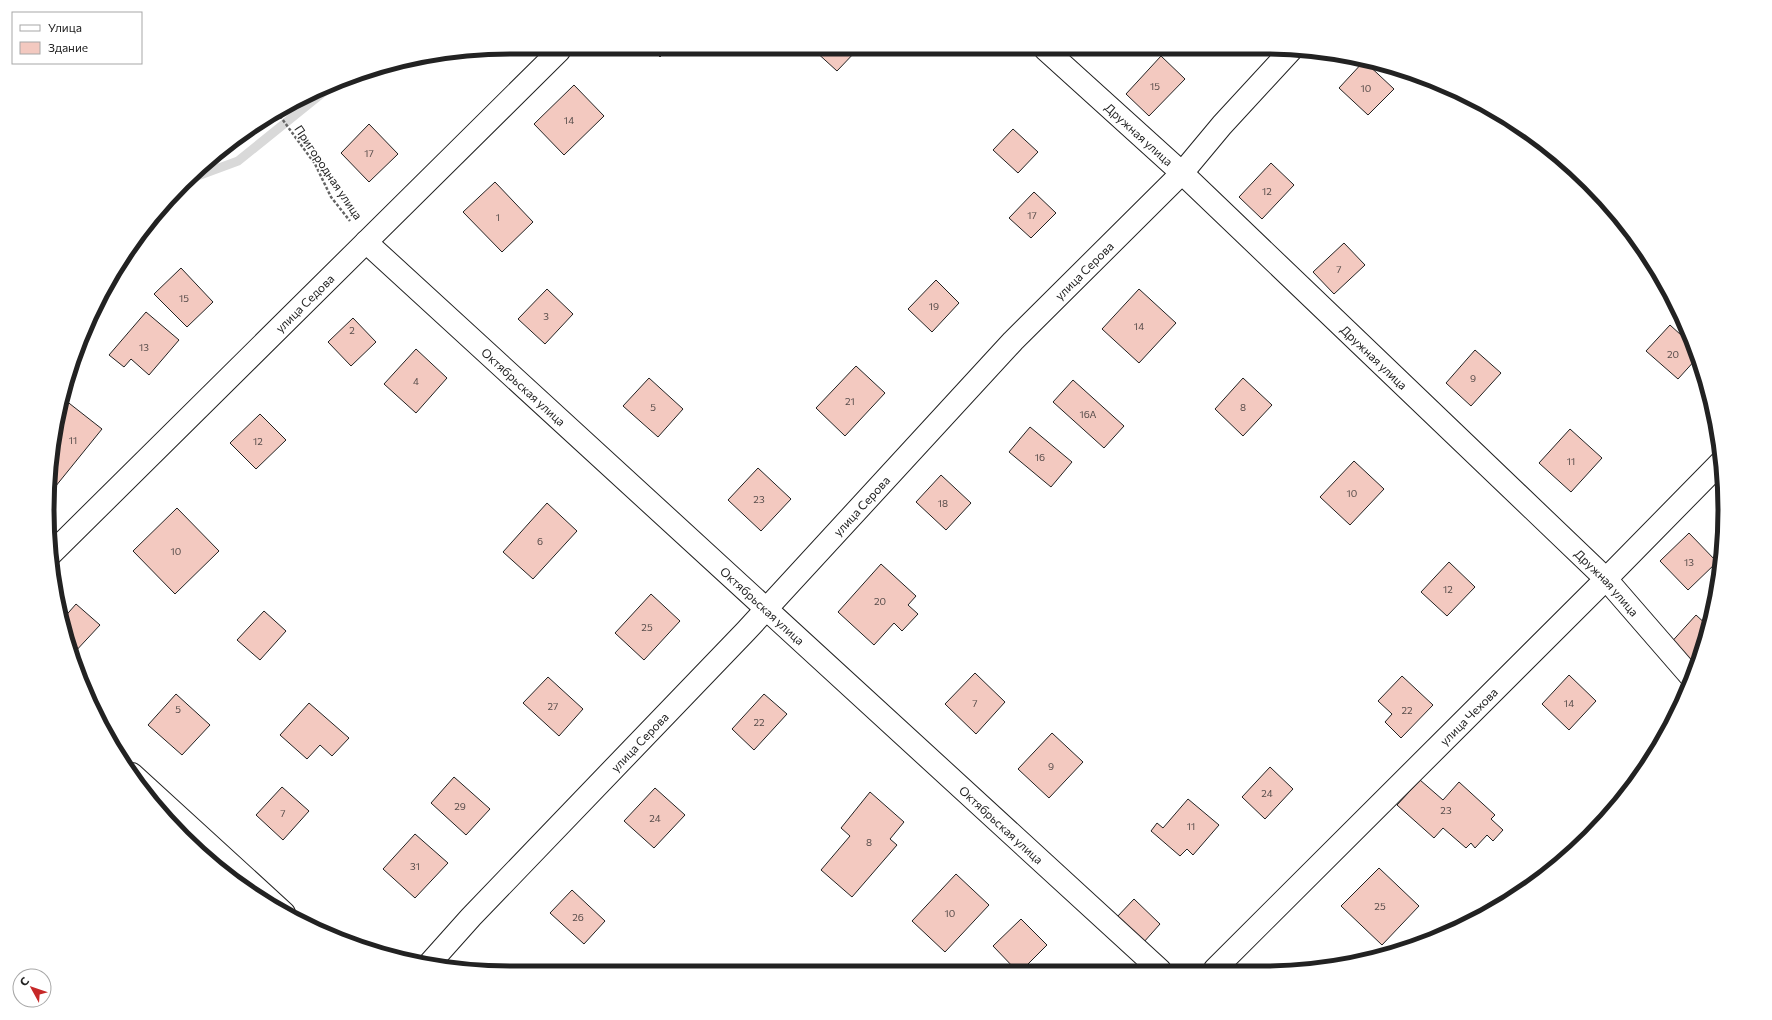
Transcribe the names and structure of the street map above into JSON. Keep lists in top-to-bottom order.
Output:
{
  "streets": {
    "street": [
      "Дружная улица",
      "улица Серова",
      "улица Седова",
      "Октябрьская улица",
      "улица Чехова"
    ],
    "path": ["Пригородная улица"]
  },
  "crossings": [
    ["Дружная улица", "улица Серова"],
    ["Дружная улица", "улица Чехова"],
    ["Пригородная улица", "улица Седова"],
    ["Пригородная улица", "Октябрьская улица"],
    ["улица Серова", "Октябрьская улица"],
    ["улица Седова", "Октябрьская улица"]
  ],
  "house_numbers": [
    "15",
    "10",
    "14",
    "17",
    "12",
    "17",
    "1",
    "7",
    "15",
    "19",
    "3",
    "14",
    "2",
    "13",
    "20",
    "9",
    "4",
    "21",
    "5",
    "8",
    "16А",
    "11",
    "12",
    "16",
    "11",
    "10",
    "23",
    "18",
    "6",
    "10",
    "13",
    "12",
    "20",
    "25",
    "7",
    "14",
    "27",
    "5",
    "22",
    "22",
    "9",
    "24",
    "29",
    "23",
    "7",
    "24",
    "11",
    "8",
    "31",
    "25",
    "10",
    "26"
  ],
  "legend": ["Улица", "Здание"],
  "north": "top left"
}
